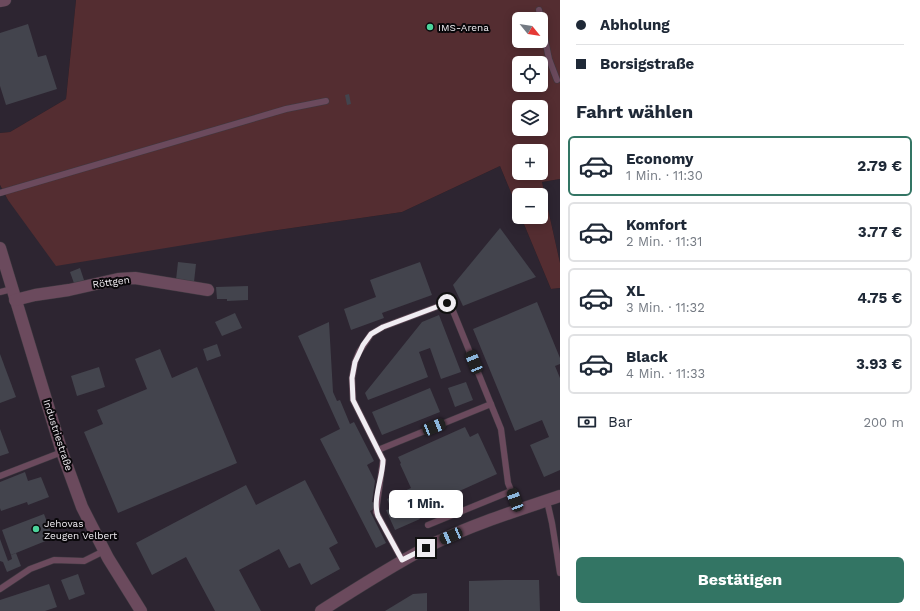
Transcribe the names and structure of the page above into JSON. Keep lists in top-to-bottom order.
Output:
{
  "streets": {
    "street": ["Röttgen", "Industriestraße"]
  },
  "crossings": [
    ["Röttgen", "Industriestraße"]
  ],
  "places": ["IMS-Arena", "Jehovas Zeugen Velbert"],
  "north": "bottom right",
  "page": {
    "banner": ["Abholung", "Borsigstraße"],
    "map_buttons": ["+", "−"],
    "heading": "Fahrt wählen",
    "list": [
      {
        "name": "Economy",
        "note": "1 Min. · 11:30",
        "value": "2.79 €"
      },
      {
        "name": "Komfort",
        "note": "2 Min. · 11:31",
        "value": "3.77 €"
      },
      {
        "name": "XL",
        "note": "3 Min. · 11:32",
        "value": "4.75 €"
      },
      {
        "name": "Black",
        "note": "4 Min. · 11:33",
        "value": "3.93 €"
      }
    ],
    "pay": ["Bar", "200 m"],
    "bubble": "1 Min.",
    "buttons": "Bestätigen"
  }
}
